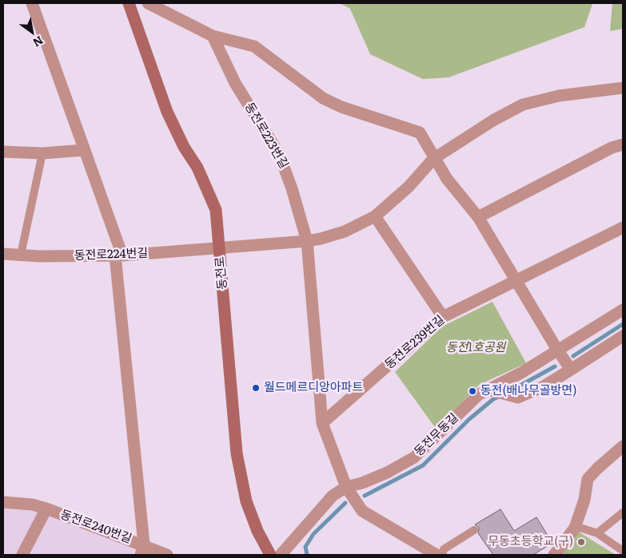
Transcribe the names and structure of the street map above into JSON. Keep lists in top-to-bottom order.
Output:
{
  "streets": {
    "street": [
      "동전로223번길",
      "동전로224번길",
      "동전로",
      "동전로239번길",
      "동전무동길",
      "동전로240번길"
    ]
  },
  "crossings": [
    ["동전로223번길", "동전로239번길"],
    ["동전로224번길", "동전로"]
  ],
  "parks": ["동전1호공원"],
  "places": ["월드메르디앙아파트", "동전(배나무골방면)", "무동초등학교(구)"],
  "north": "bottom right"
}
